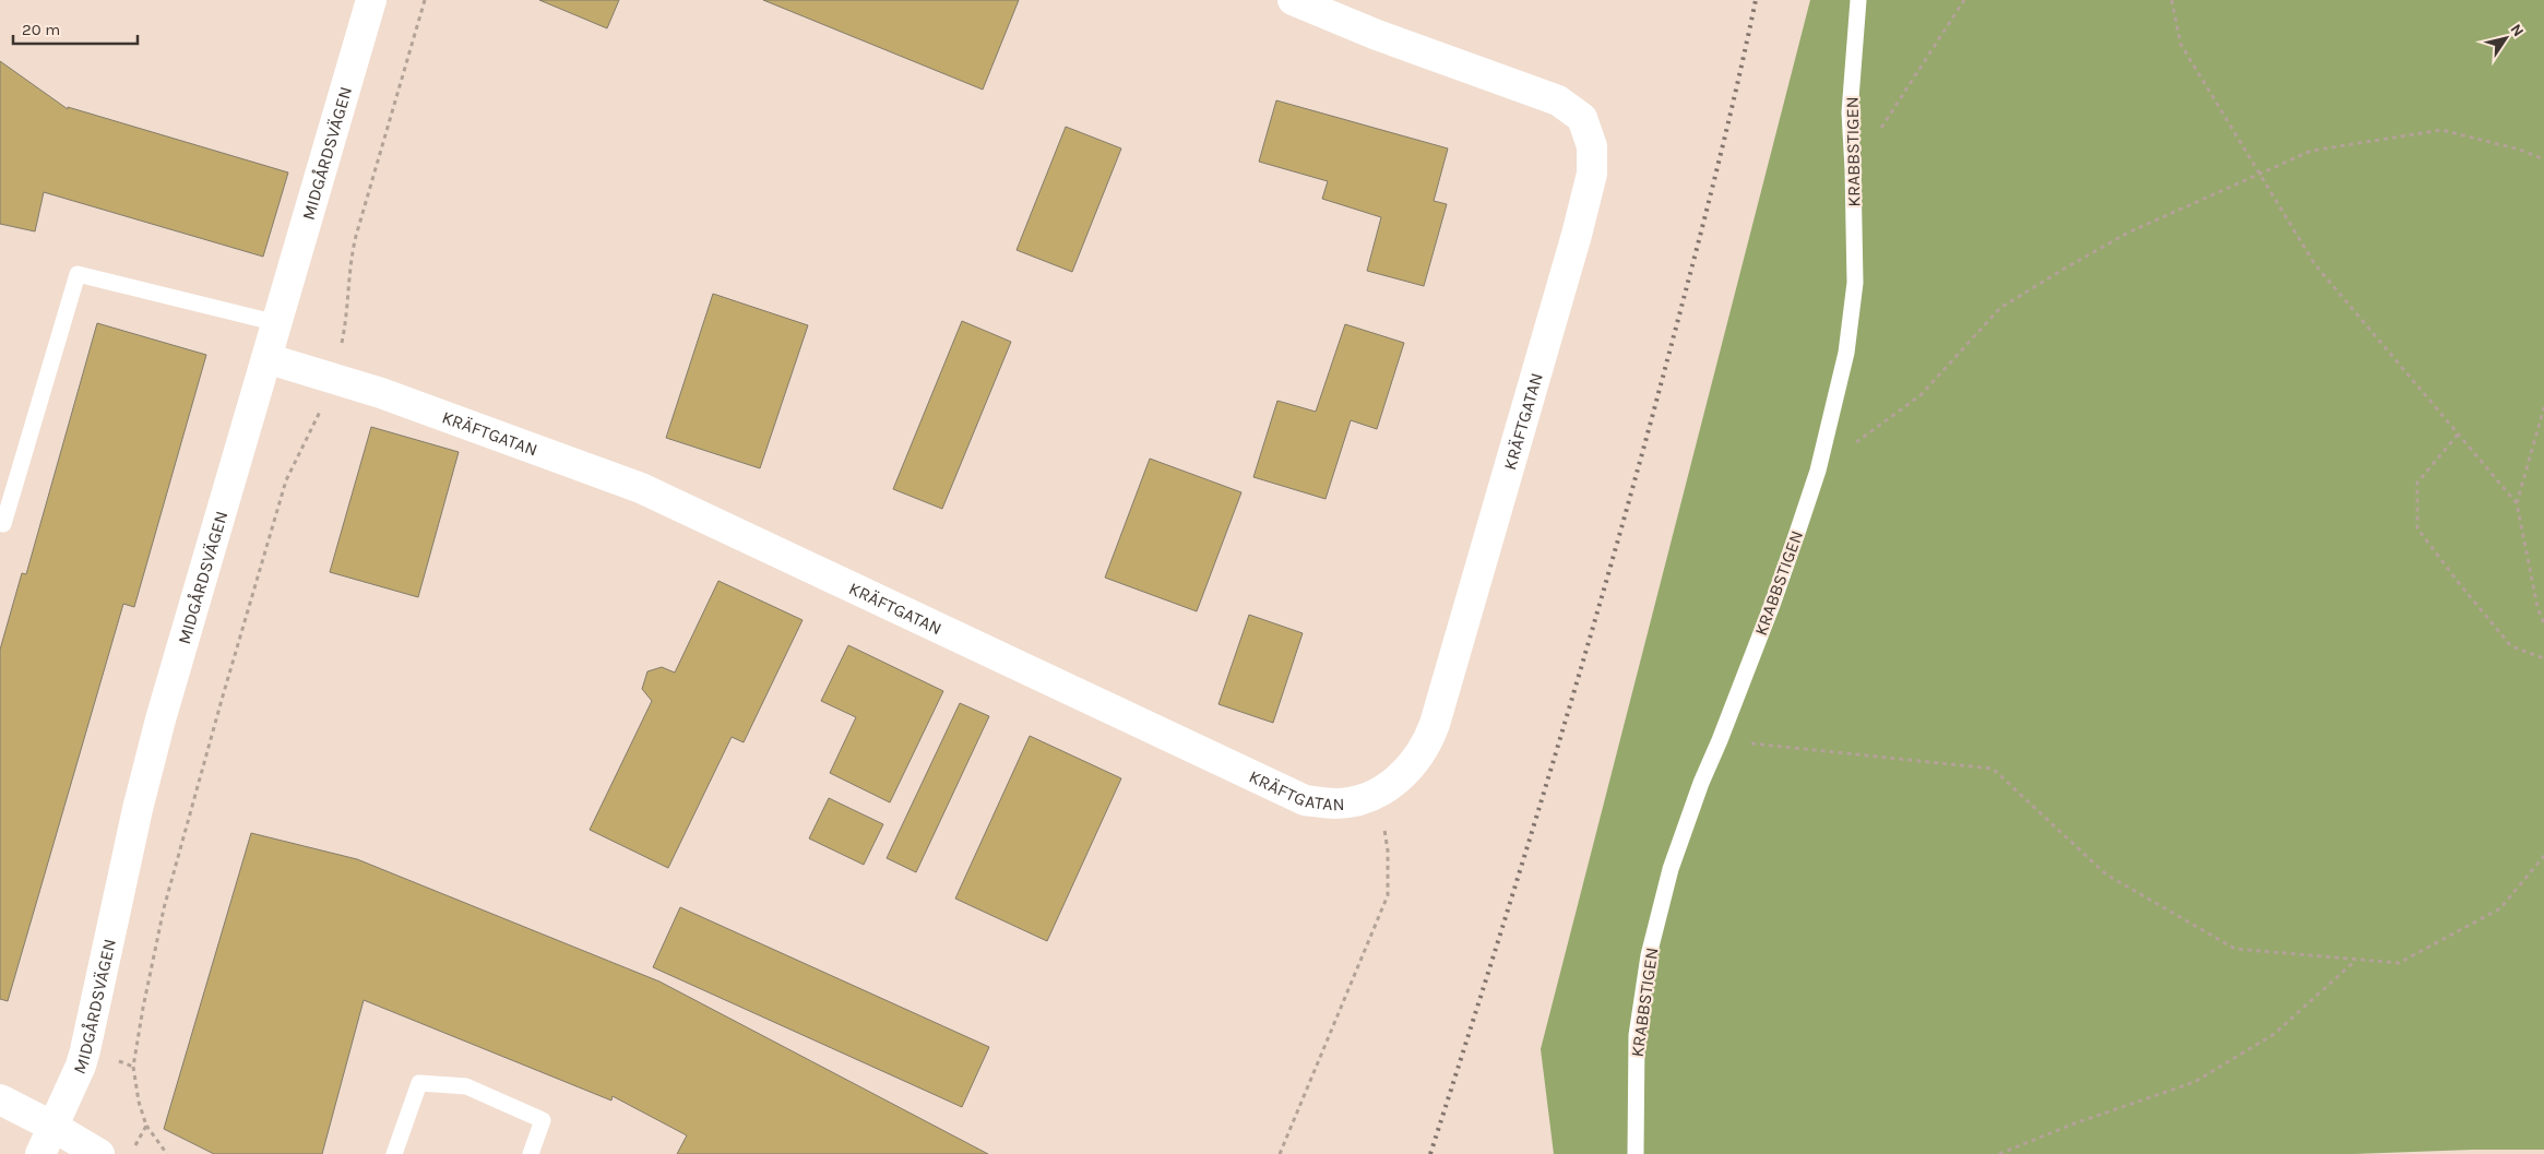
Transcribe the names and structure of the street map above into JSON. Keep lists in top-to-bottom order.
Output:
{
  "streets": {
    "street": ["MIDGÅRDSVÄGEN", "KRÄFTGATAN"],
    "lane": ["KRABBSTIGEN"]
  },
  "crossings": [
    ["MIDGÅRDSVÄGEN", "KRÄFTGATAN"]
  ],
  "scale_bar": "20 m",
  "north": "top right"
}
